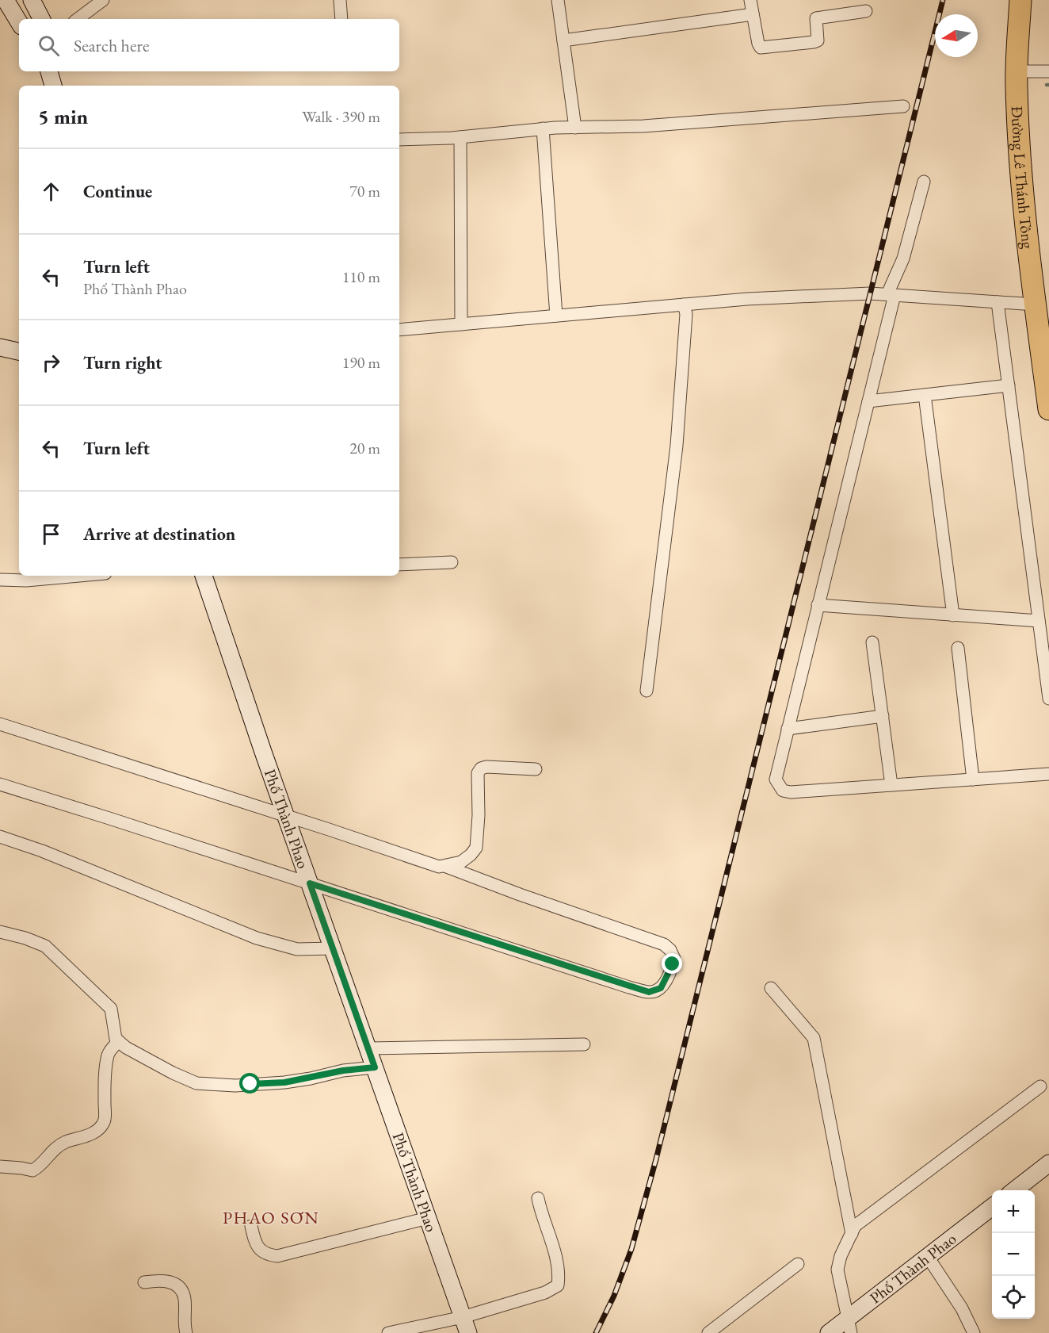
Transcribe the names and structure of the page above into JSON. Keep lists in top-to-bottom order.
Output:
{
  "streets": {
    "highway": ["Đường Lê Thánh Tông"],
    "street": ["Phố Thành Phao"]
  },
  "districts": ["PHAO SƠN"],
  "north": "left",
  "page": {
    "search": "Search here",
    "heading": ["5 min", "Walk · 390 m"],
    "list": [
      ["Continue", "70 m"],
      ["Turn left", "Phố Thành Phao", "110 m"],
      ["Turn right", "190 m"],
      ["Turn left", "20 m"],
      "Arrive at destination"
    ],
    "map_buttons": ["+", "−"]
  }
}
